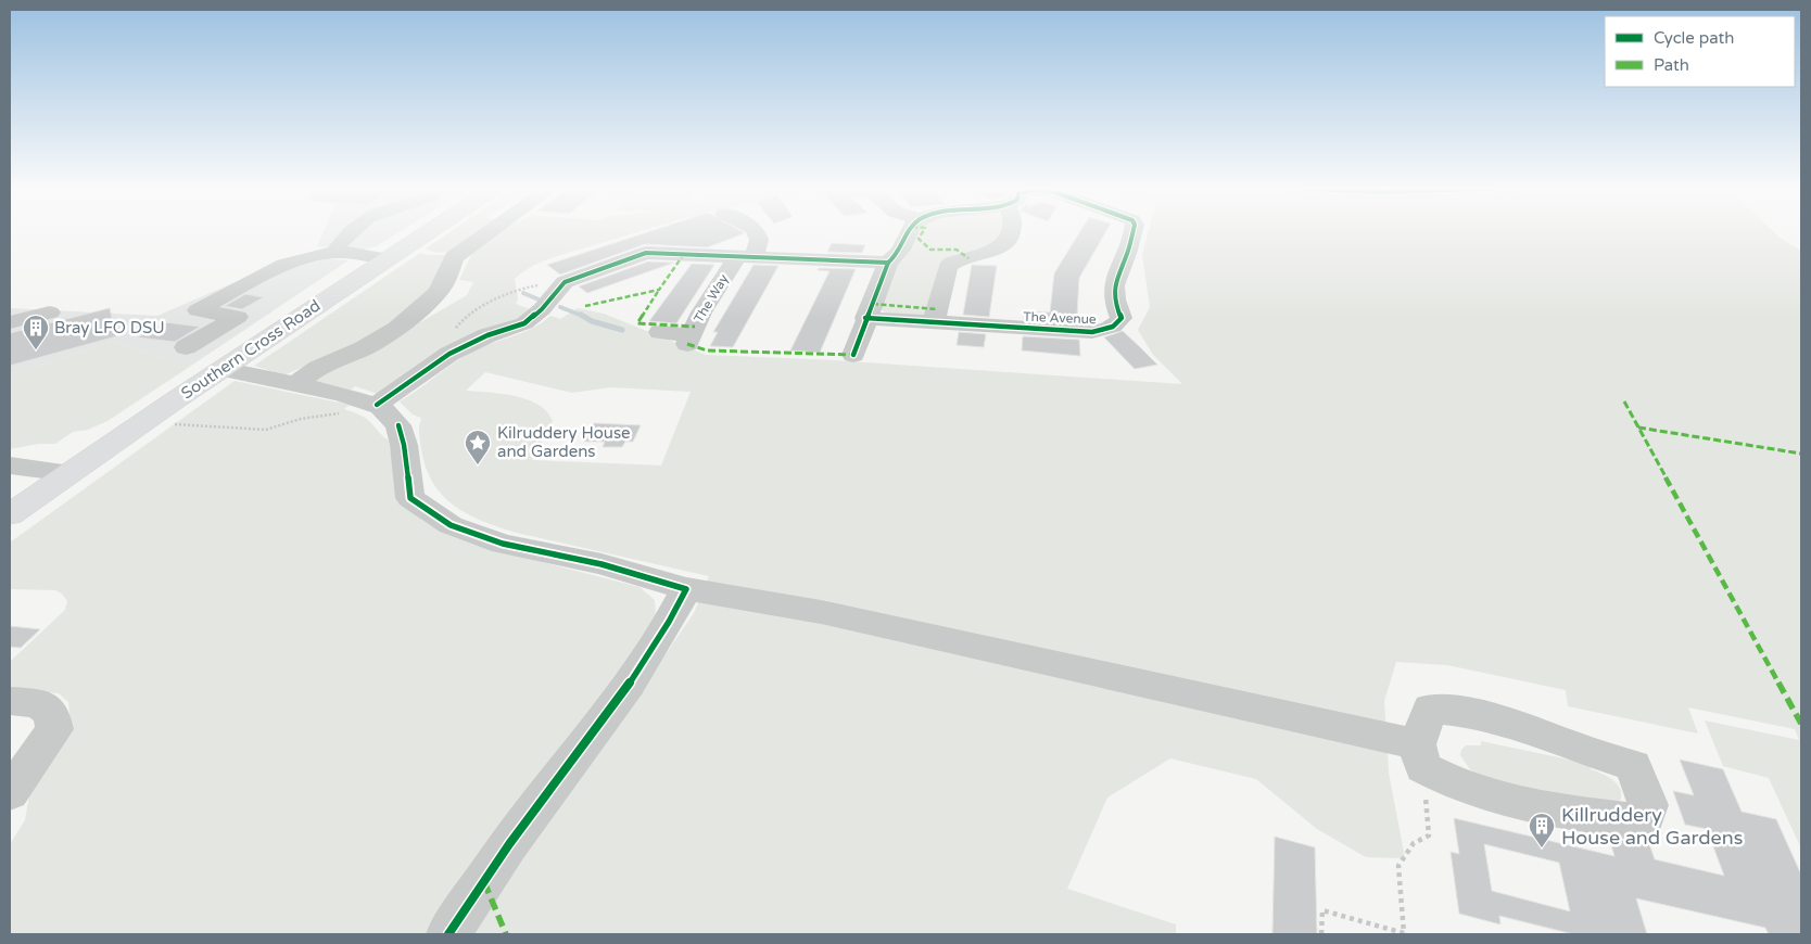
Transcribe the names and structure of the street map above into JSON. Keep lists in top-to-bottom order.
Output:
{
  "streets": {
    "main road": ["Southern Cross Road"],
    "street": ["The Way", "The Avenue"]
  },
  "places": {
    "building": ["Bray LFO DSU", "Killruddery House and Gardens"],
    "place": ["Kilruddery House and Gardens"]
  },
  "legend": ["Cycle path", "Path"]
}
